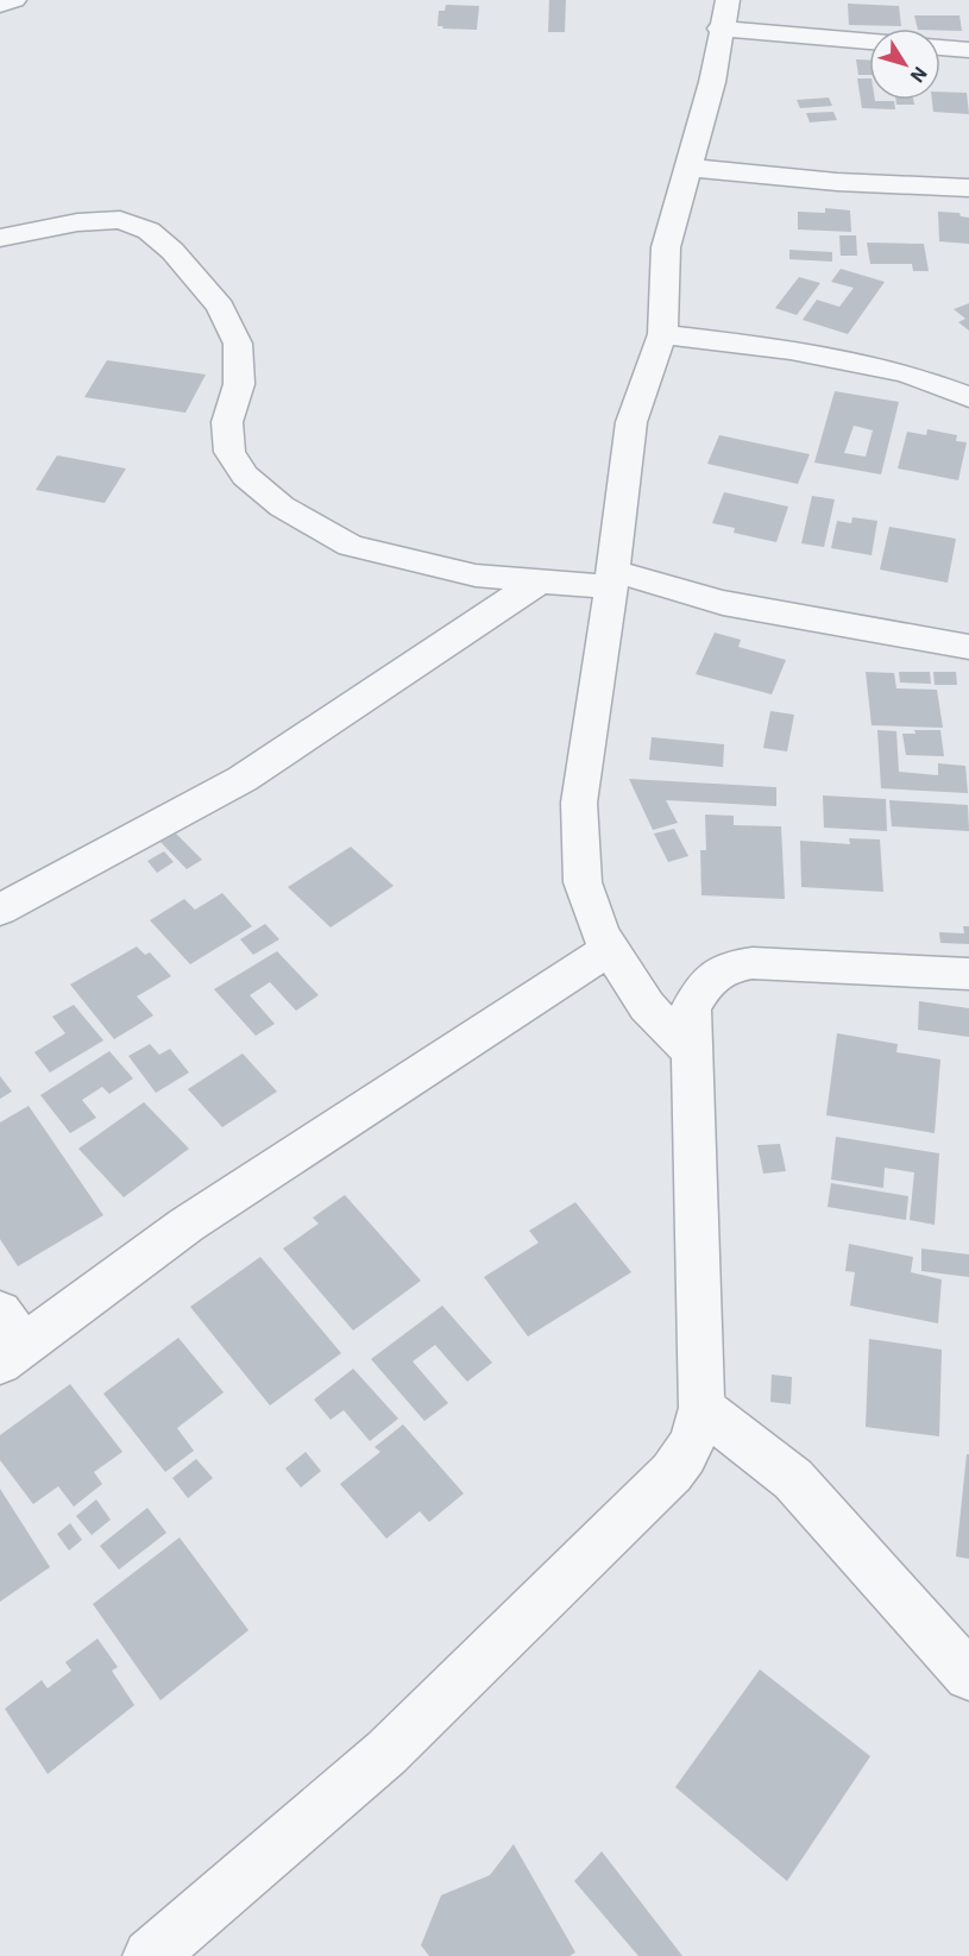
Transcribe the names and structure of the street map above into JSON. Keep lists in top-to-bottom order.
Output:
{
  "north": "bottom right"
}
